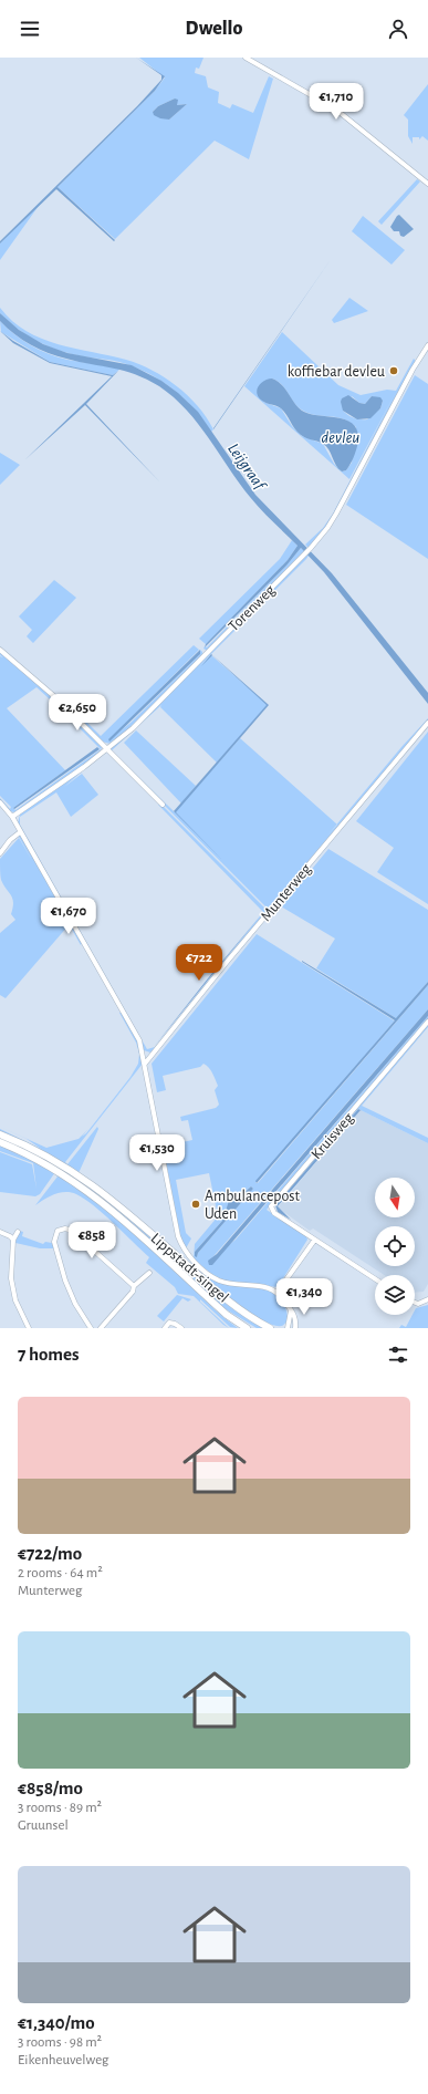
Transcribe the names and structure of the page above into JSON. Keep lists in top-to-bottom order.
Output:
{
  "streets": {
    "main road": ["Lippstadt-singel"],
    "street": ["Torenweg", "Munterweg", "Kruisweg"]
  },
  "water": ["devleu", "Leijgraaf"],
  "places": ["koffiebar devleu", "Ambulancepost Uden"],
  "north": "bottom",
  "page": {
    "header": "Dwello",
    "price": [
      "€1,710",
      "€2,650",
      "€1,670",
      "€722",
      "€1,530",
      "€858",
      "€1,340"
    ],
    "heading": "7 homes",
    "list": [
      {
        "name": "€722/mo",
        "note": "2 rooms · 64 m² · Munterweg"
      },
      {
        "name": "€858/mo",
        "note": "3 rooms · 89 m² · Gruunsel"
      },
      {
        "name": "€1,340/mo",
        "note": "3 rooms · 98 m² · Eikenheuvelweg"
      }
    ]
  }
}
